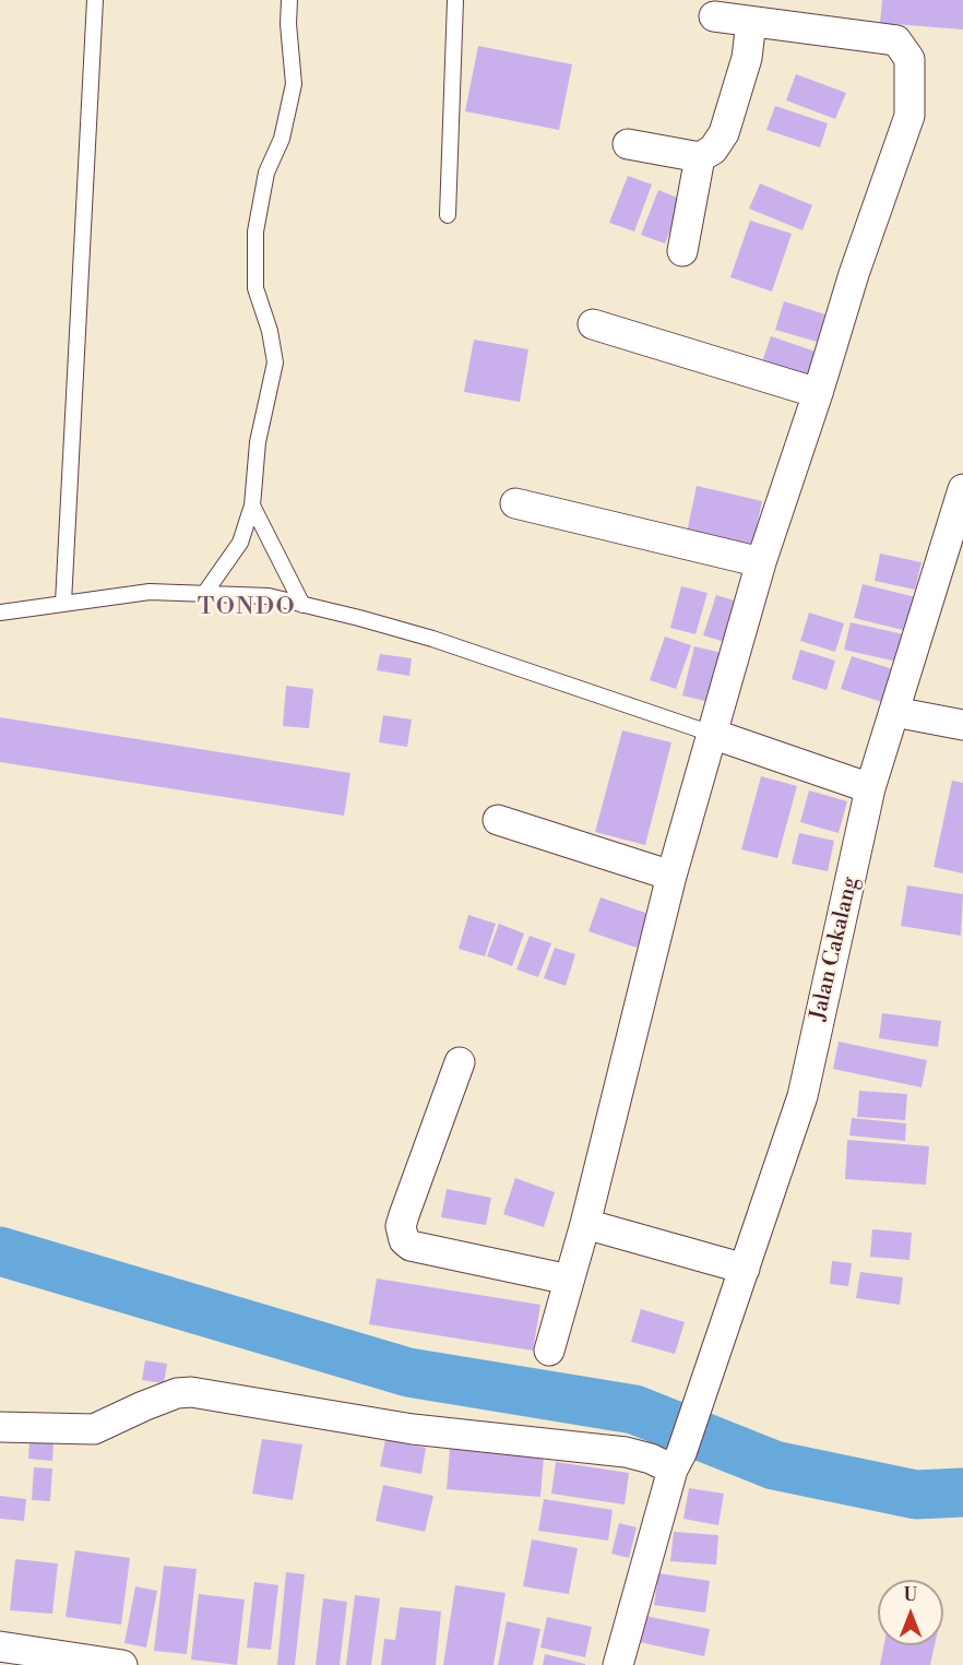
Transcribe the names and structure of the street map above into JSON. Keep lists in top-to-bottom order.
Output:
{
  "streets": {
    "street": ["Jalan Cakalang"]
  },
  "districts": ["TONDO"],
  "north": "top"
}
